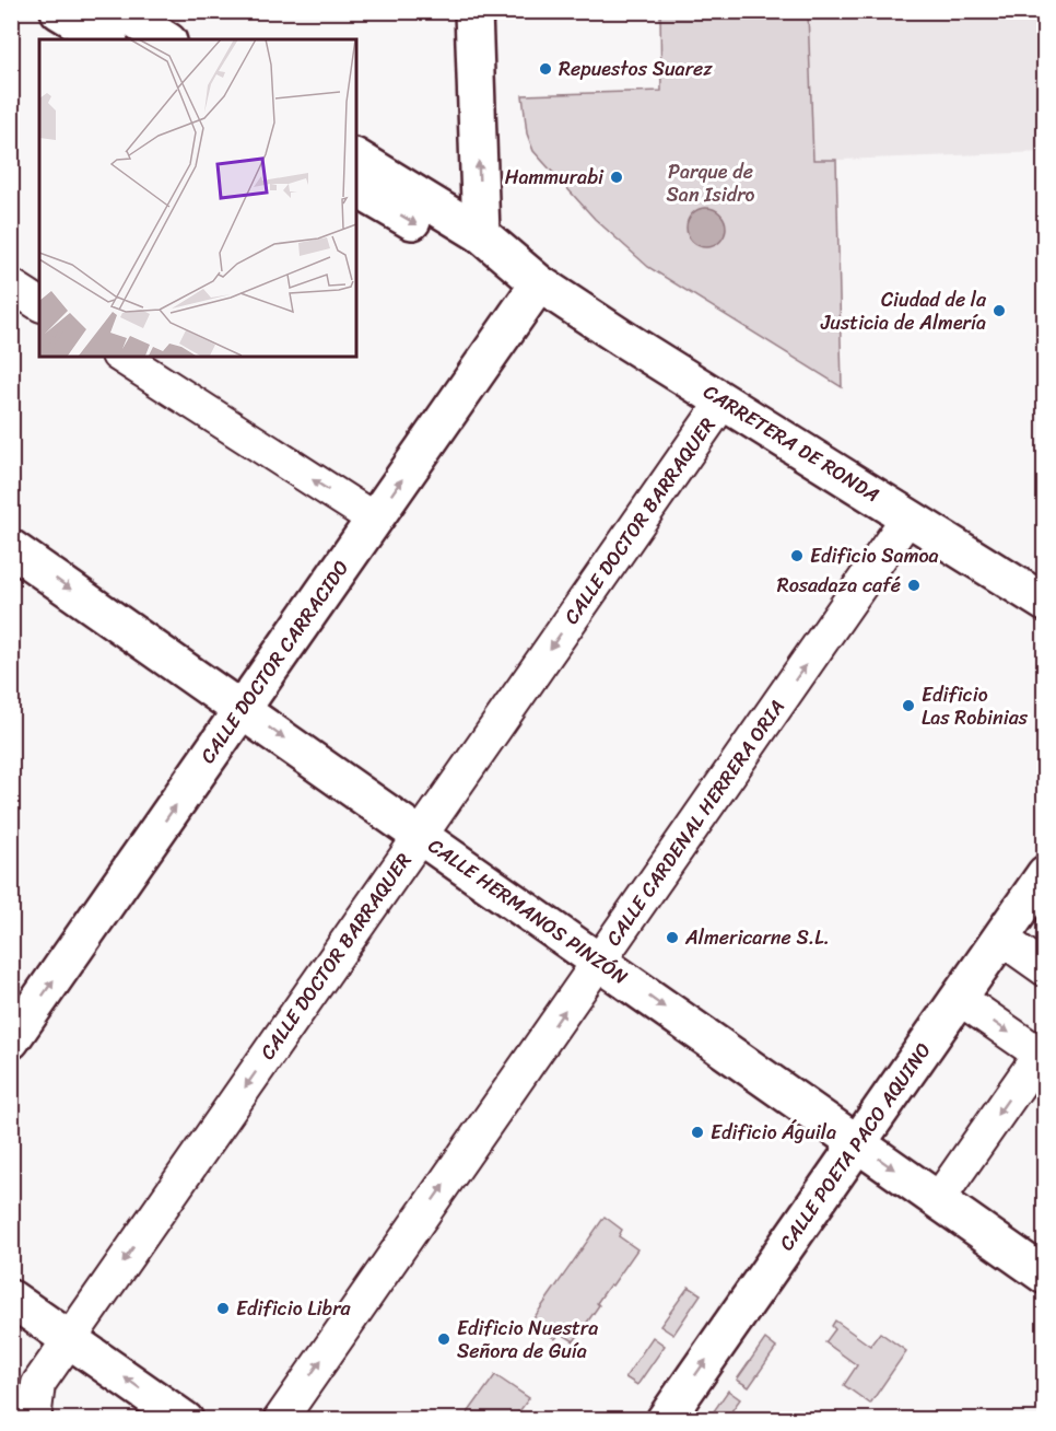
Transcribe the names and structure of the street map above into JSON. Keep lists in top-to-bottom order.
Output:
{
  "streets": {
    "street": [
      "CARRETERA DE RONDA",
      "CALLE DOCTOR BARRAQUER",
      "CALLE DOCTOR CARRACIDO",
      "CALLE CARDENAL HERRERA ORIA",
      "CALLE HERMANOS PINZÓN",
      "CALLE POETA PACO AQUINO"
    ]
  },
  "crossings": [
    ["CARRETERA DE RONDA", "CALLE DOCTOR BARRAQUER"],
    ["CARRETERA DE RONDA", "CALLE DOCTOR CARRACIDO"],
    ["CARRETERA DE RONDA", "CALLE CARDENAL HERRERA ORIA"],
    ["CALLE DOCTOR BARRAQUER", "CALLE HERMANOS PINZÓN"],
    ["CALLE DOCTOR CARRACIDO", "CALLE HERMANOS PINZÓN"],
    ["CALLE CARDENAL HERRERA ORIA", "CALLE HERMANOS PINZÓN"],
    ["CALLE HERMANOS PINZÓN", "CALLE POETA PACO AQUINO"]
  ],
  "one_way": [
    "CALLE DOCTOR BARRAQUER",
    "CALLE DOCTOR CARRACIDO",
    "CALLE CARDENAL HERRERA ORIA",
    "CALLE POETA PACO AQUINO"
  ],
  "parks": ["Parque de San Isidro"],
  "places": [
    "Repuestos Suarez",
    "Hammurabi",
    "Ciudad de la Justicia de Almería",
    "Edificio Samoa",
    "Rosadaza café",
    "Edificio Las Robinias",
    "Almericarne S.L.",
    "Edificio Águila",
    "Edificio Libra",
    "Edificio Nuestra Señora de Guía"
  ]
}
